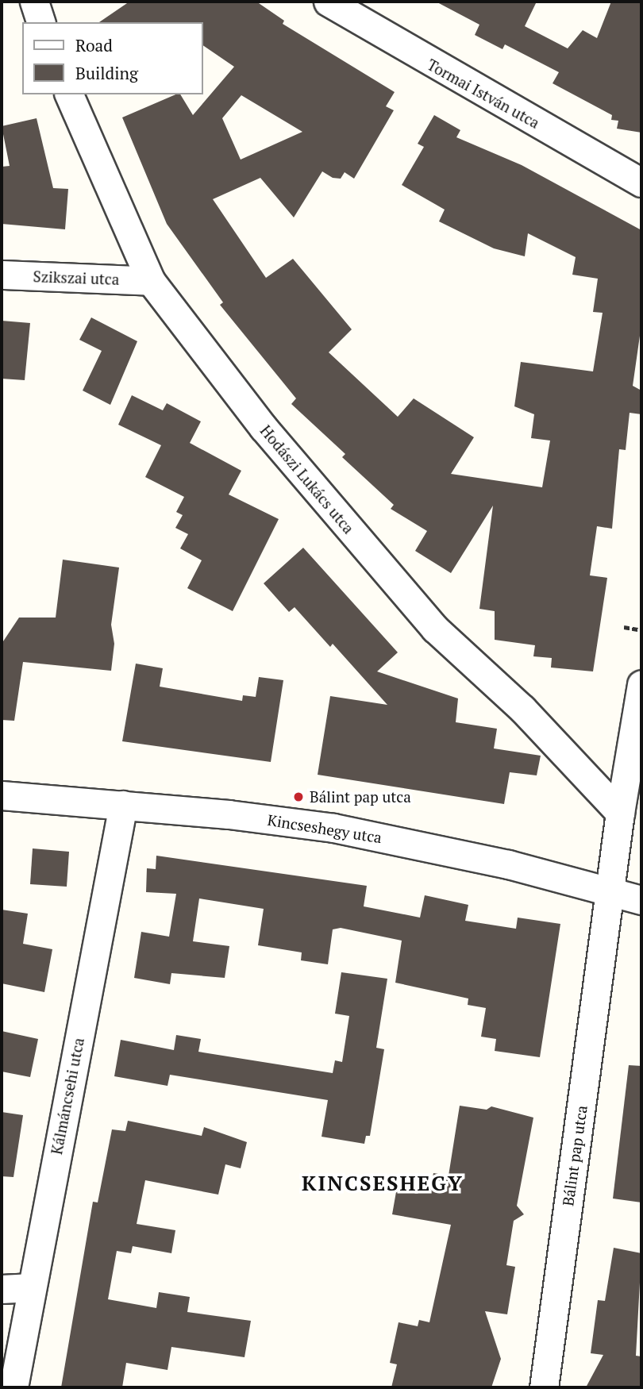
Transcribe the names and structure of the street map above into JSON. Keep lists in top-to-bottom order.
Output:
{
  "streets": {
    "street": [
      "Tormai István utca",
      "Szikszai utca",
      "Hodászi Lukács utca",
      "Kincseshegy utca",
      "Kálmáncsehi utca",
      "Bálint pap utca"
    ]
  },
  "crossings": [
    ["Szikszai utca", "Hodászi Lukács utca"],
    ["Hodászi Lukács utca", "Bálint pap utca"],
    ["Kincseshegy utca", "Kálmáncsehi utca"],
    ["Kincseshegy utca", "Bálint pap utca"]
  ],
  "districts": ["KINCSESHEGY"],
  "places": ["Bálint pap utca"],
  "legend": ["Road", "Building"]
}
